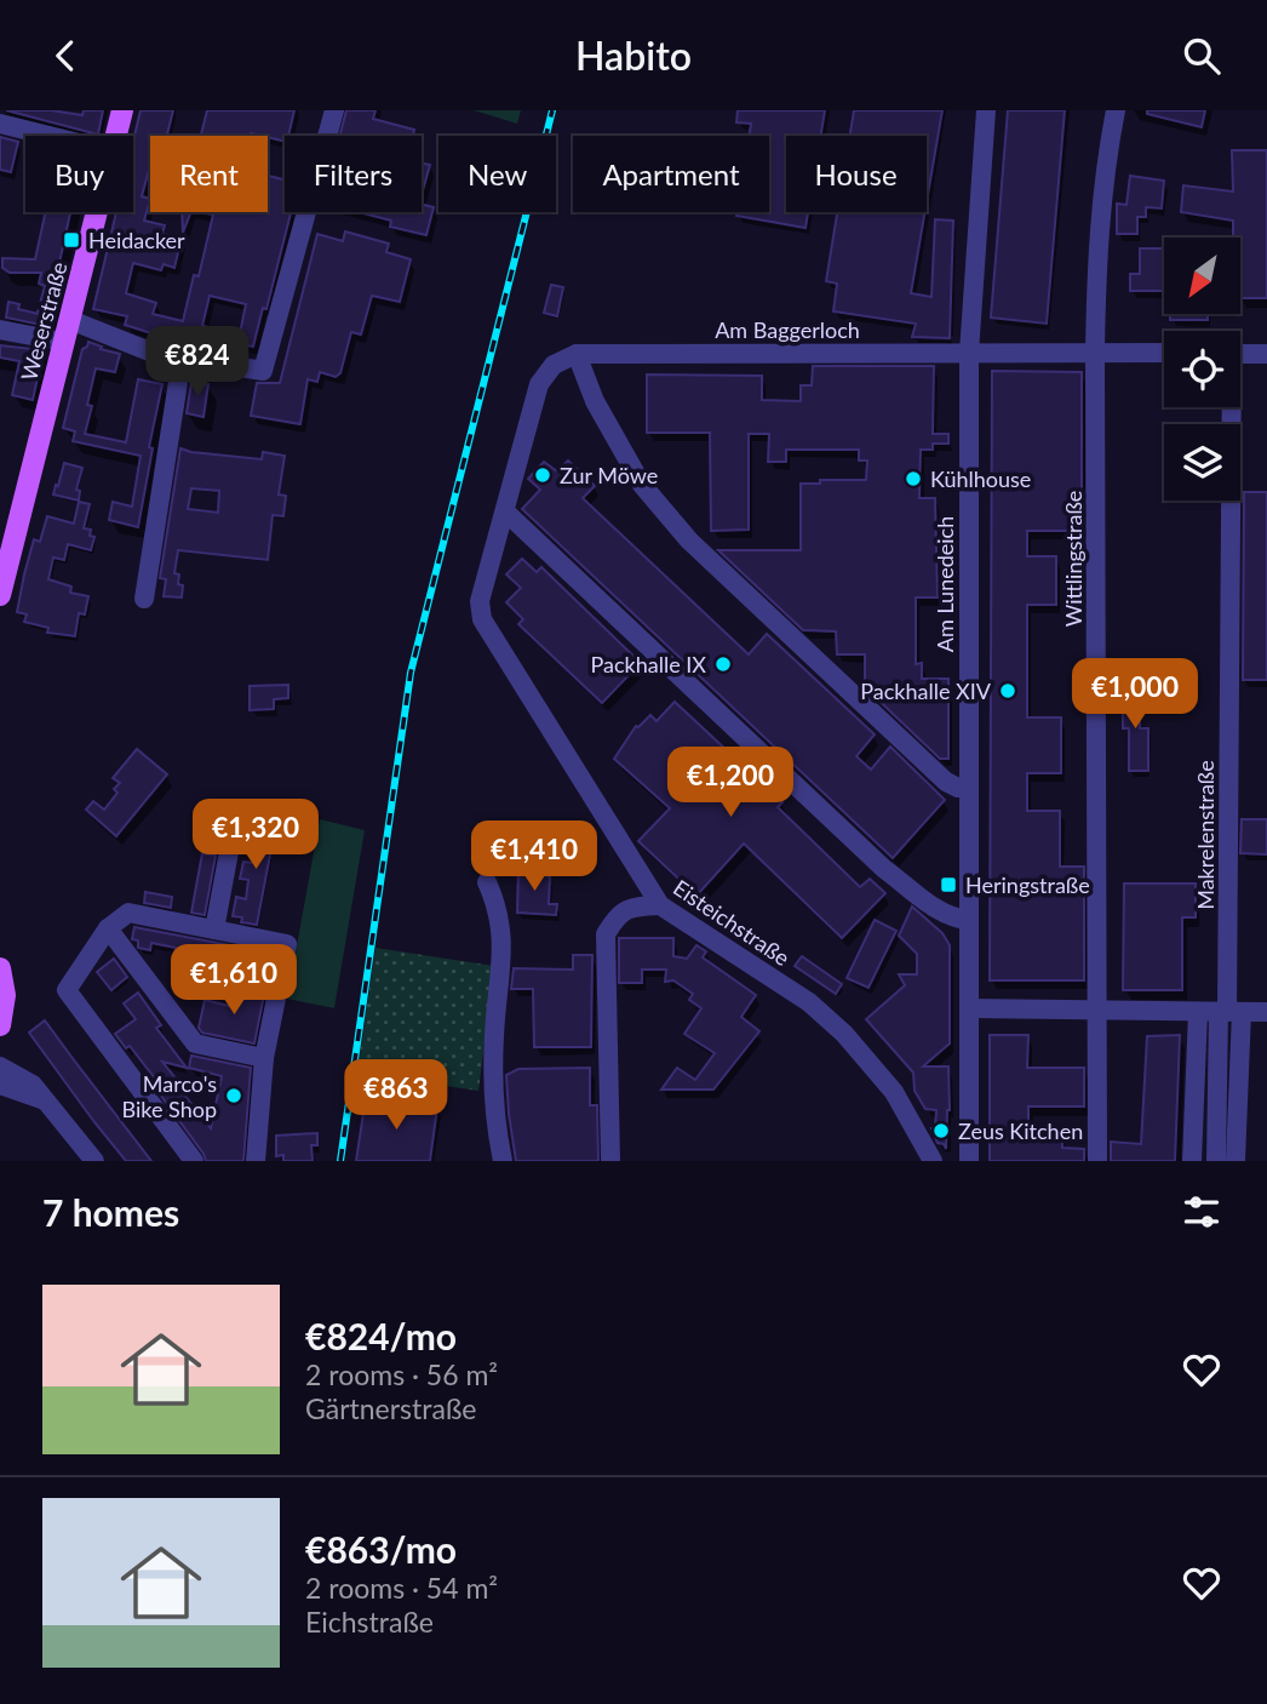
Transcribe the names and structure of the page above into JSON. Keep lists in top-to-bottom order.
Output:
{
  "streets": {
    "main road": ["Weserstraße"],
    "street": [
      "Am Baggerloch",
      "Wittlingstraße",
      "Am Lunedeich",
      "Makrelenstraße",
      "Eisteichstraße"
    ]
  },
  "crossings": [
    ["Am Baggerloch", "Wittlingstraße"],
    ["Am Baggerloch", "Am Lunedeich"]
  ],
  "places": {
    "transit": ["Heidacker", "Heringstraße"],
    "other": [
      "Zur Möwe",
      "Kühlhouse",
      "Packhalle IX",
      "Packhalle XIV",
      "Marco's Bike Shop",
      "Zeus Kitchen"
    ]
  },
  "north": "bottom left",
  "page": {
    "header": "Habito",
    "chip": [
      "Buy",
      "Rent",
      "Filters",
      "New",
      "Apartment",
      "House"
    ],
    "price": [
      "€824",
      "€1,000",
      "€1,200",
      "€1,320",
      "€1,410",
      "€1,610",
      "€863"
    ],
    "heading": "7 homes",
    "list": [
      {
        "name": "€824/mo",
        "note": "2 rooms · 56 m² · Gärtnerstraße"
      },
      {
        "name": "€863/mo",
        "note": "2 rooms · 54 m² · Eichstraße"
      }
    ]
  }
}
